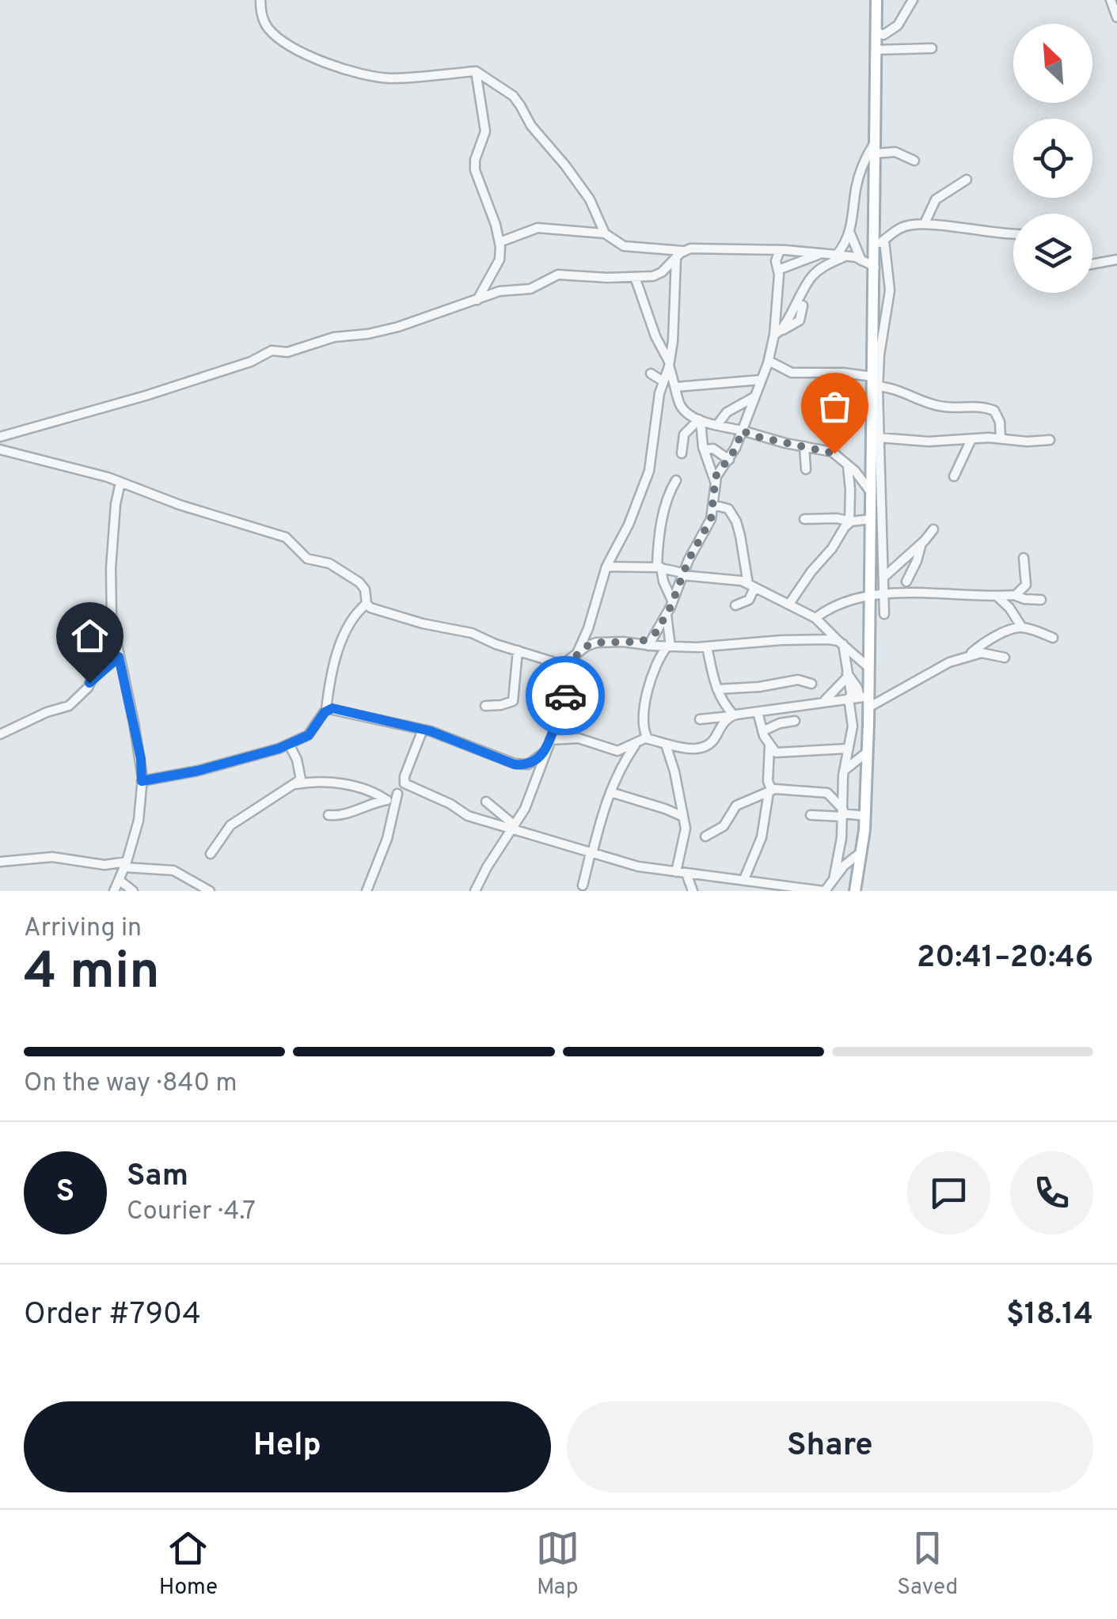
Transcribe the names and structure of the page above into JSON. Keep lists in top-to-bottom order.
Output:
{
  "north": "top left",
  "page": {
    "heading": ["4 min", "Arriving in", "20:41–20:46"],
    "panel": [
      "Sam",
      "Courier · 4.7",
      "Order #7904",
      "$18.14"
    ],
    "bar": "On the way · 840 m",
    "round": "S",
    "buttons": ["Help", "Share"],
    "tabs": ["Home", "Map", "Saved"]
  }
}
